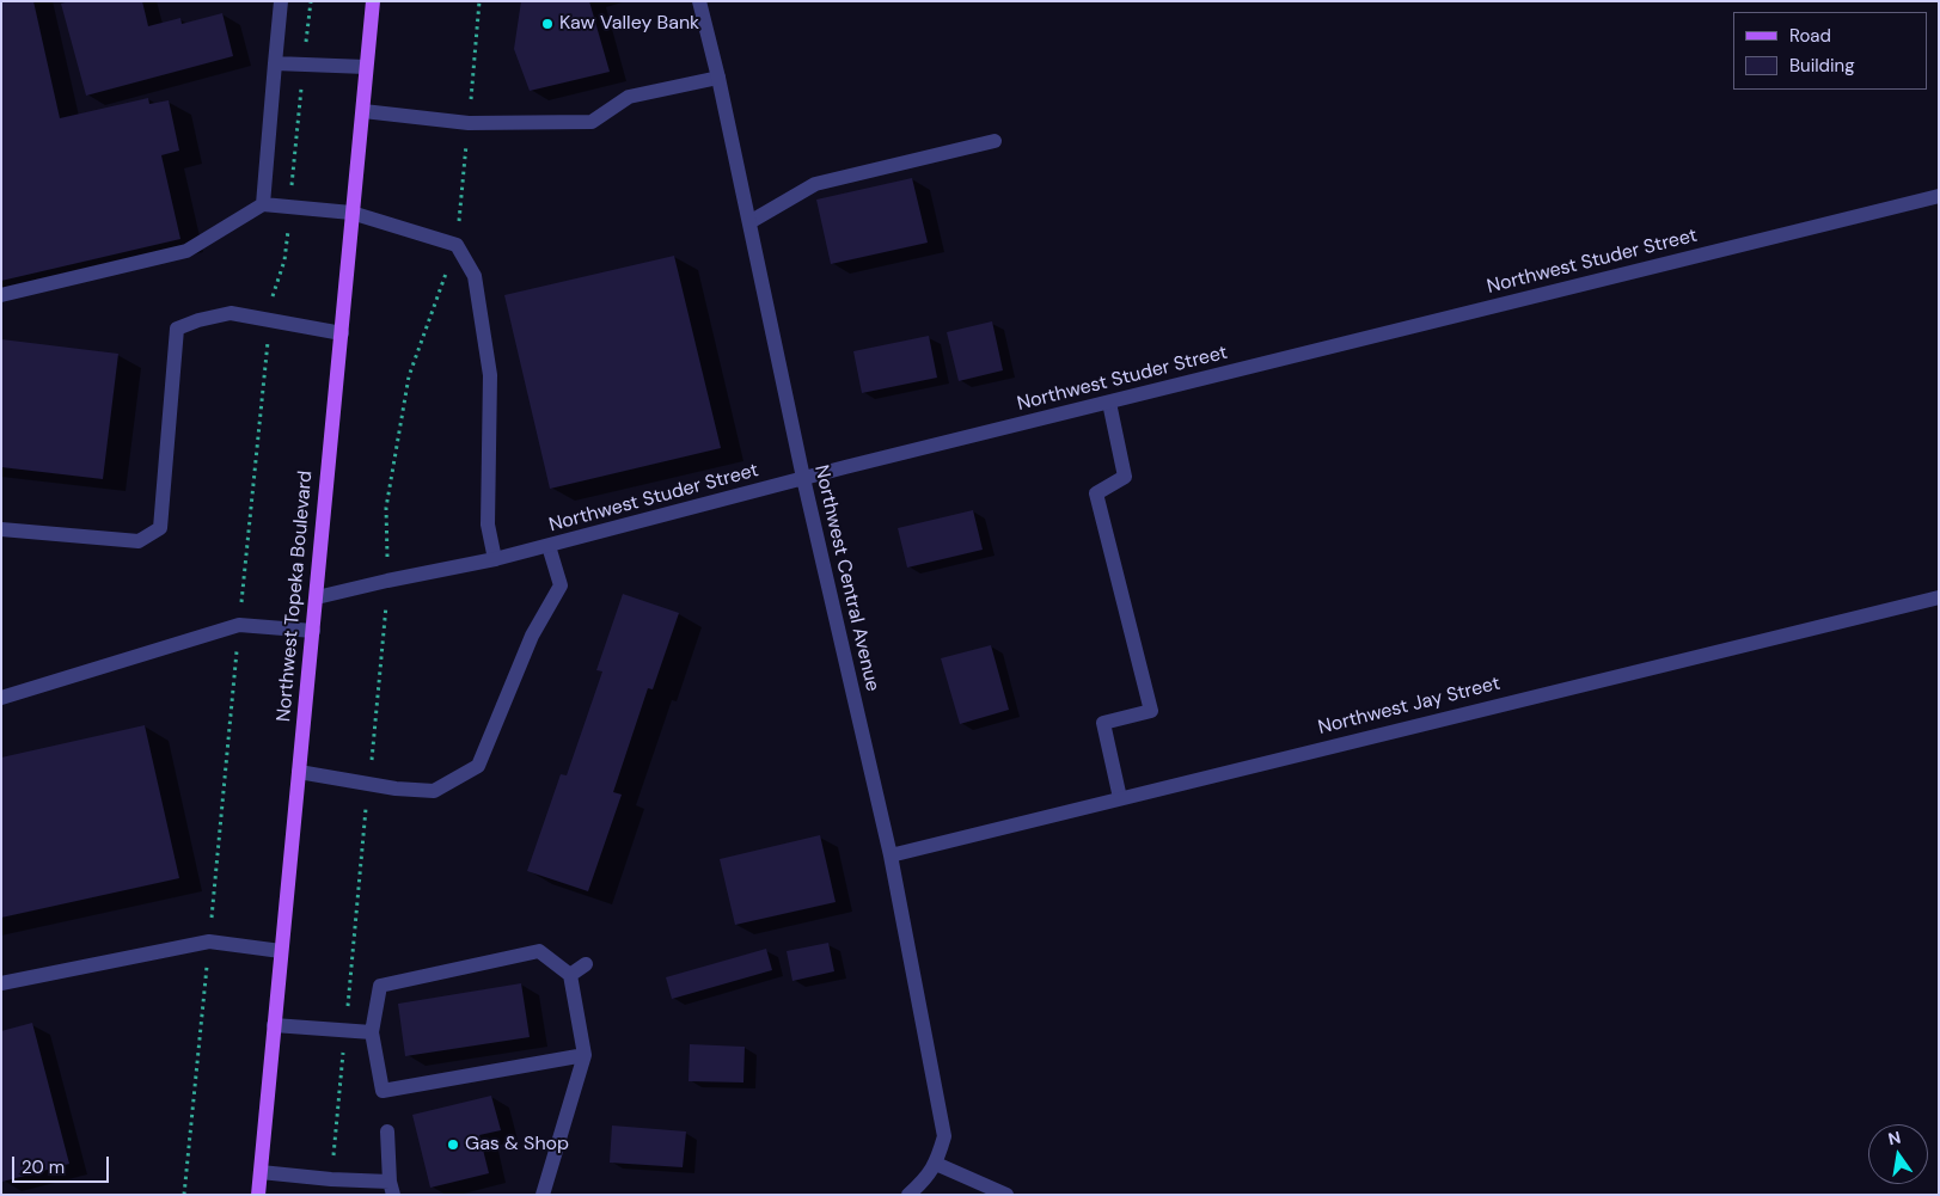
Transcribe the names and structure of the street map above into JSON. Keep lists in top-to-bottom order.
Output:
{
  "streets": {
    "main road": ["Northwest Topeka Boulevard"],
    "street": ["Northwest Studer Street", "Northwest Central Avenue", "Northwest Jay Street"]
  },
  "crossings": [
    ["Northwest Studer Street", "Northwest Central Avenue"],
    ["Northwest Studer Street", "Northwest Topeka Boulevard"],
    ["Northwest Central Avenue", "Northwest Jay Street"]
  ],
  "places": ["Kaw Valley Bank", "Gas & Shop"],
  "legend": ["Road", "Building"],
  "scale_bar": "20 m",
  "north": "top"
}
